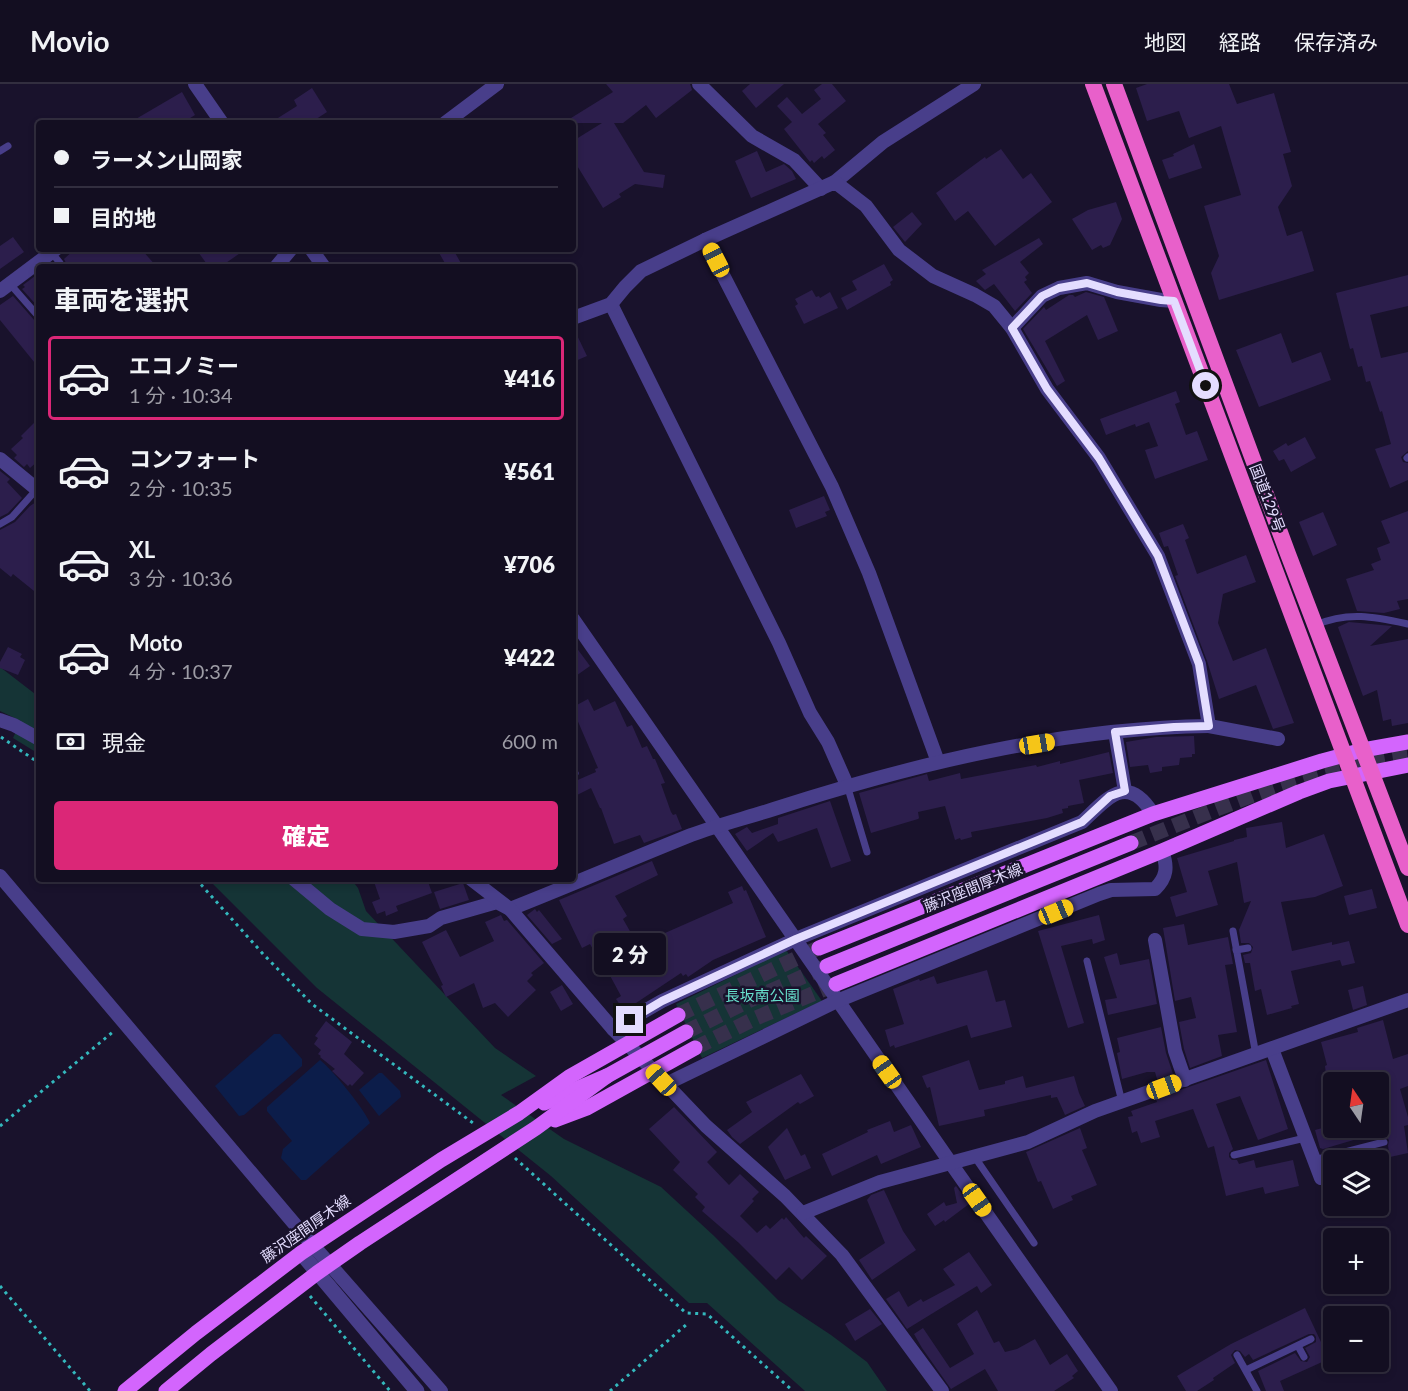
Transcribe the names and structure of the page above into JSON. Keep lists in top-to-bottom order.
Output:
{
  "streets": {
    "highway": ["国道129号"],
    "main road": ["藤沢座間厚木線"]
  },
  "parks": ["長坂南公園"],
  "north": "top",
  "page": {
    "header": "Movio",
    "nav": ["地図", "経路", "保存済み"],
    "banner": ["ラーメン山岡家", "目的地"],
    "heading": "車両を選択",
    "list": [
      {
        "name": "エコノミー",
        "note": "1 分 · 10:34",
        "value": "¥416"
      },
      {
        "name": "コンフォート",
        "note": "2 分 · 10:35",
        "value": "¥561"
      },
      {
        "name": "XL",
        "note": "3 分 · 10:36",
        "value": "¥706"
      },
      {
        "name": "Moto",
        "note": "4 分 · 10:37",
        "value": "¥422"
      }
    ],
    "pay": ["現金", "600 m"],
    "buttons": "確定",
    "bubble": "2 分",
    "map_buttons": ["+", "−"]
  }
}
